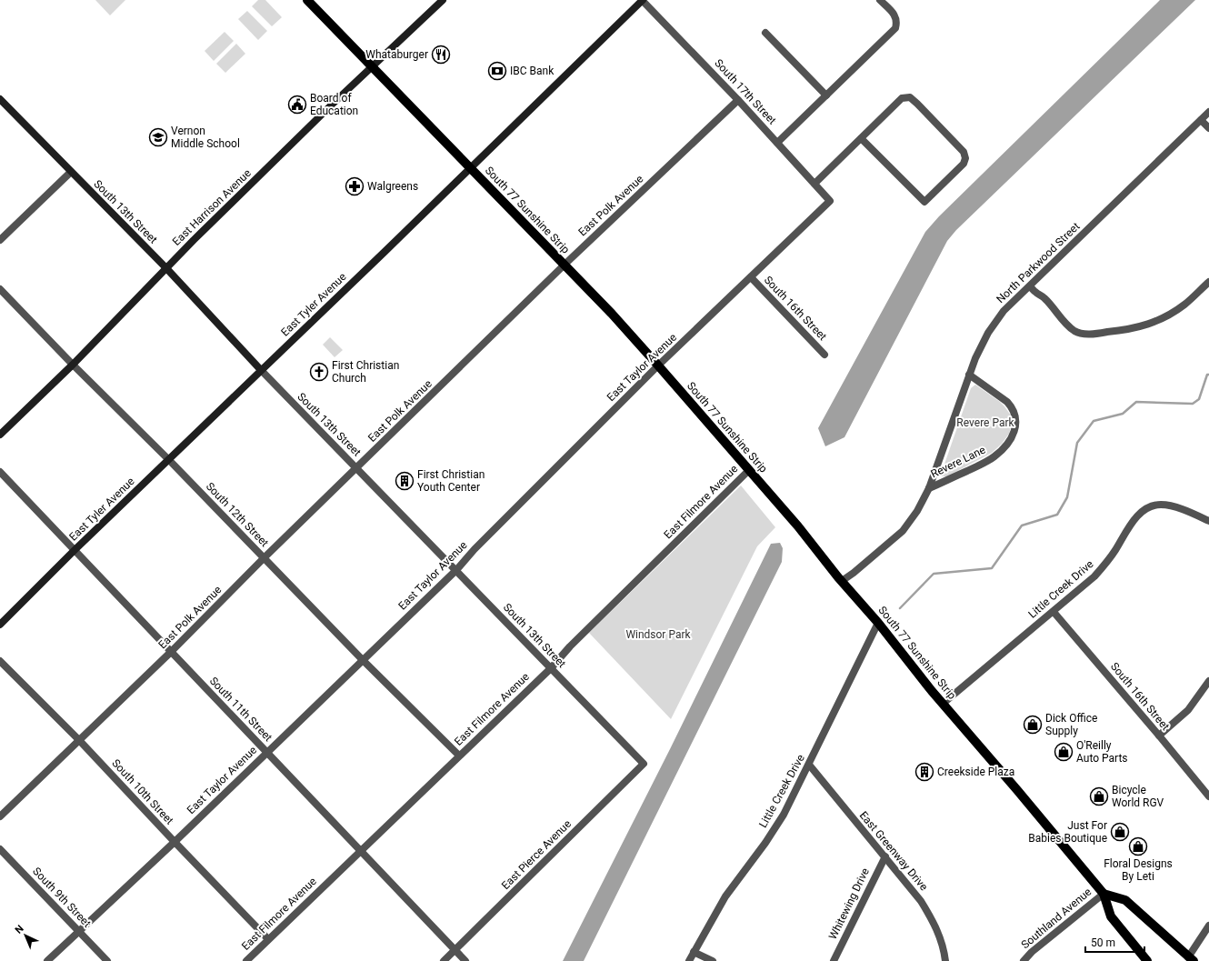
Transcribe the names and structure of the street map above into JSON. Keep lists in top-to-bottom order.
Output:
{
  "streets": {
    "main road": [
      "East Harrison Avenue",
      "South 77 Sunshine Strip",
      "South 13th Street",
      "East Tyler Avenue"
    ],
    "street": [
      "South 17th Street",
      "East Polk Avenue",
      "North Parkwood Street",
      "South 16th Street",
      "East Taylor Avenue",
      "Revere Lane",
      "East Filmore Avenue",
      "South 12th Street",
      "Little Creek Drive",
      "South 11th Street",
      "South 10th Street",
      "East Greenway Drive",
      "East Pierce Avenue",
      "South 9th Street",
      "Whitewing Drive",
      "Southland Avenue"
    ]
  },
  "crossings": [
    ["South 17th Street", "East Polk Avenue"],
    ["South 17th Street", "East Tyler Avenue"],
    ["South 17th Street", "East Taylor Avenue"],
    ["East Polk Avenue", "South 77 Sunshine Strip"],
    ["East Polk Avenue", "South 13th Street"],
    ["East Polk Avenue", "South 12th Street"],
    ["East Polk Avenue", "South 11th Street"],
    ["East Polk Avenue", "South 10th Street"],
    ["East Harrison Avenue", "South 77 Sunshine Strip"],
    ["East Harrison Avenue", "South 13th Street"],
    ["East Harrison Avenue", "South 12th Street"],
    ["South 77 Sunshine Strip", "North Parkwood Street"],
    ["South 77 Sunshine Strip", "East Tyler Avenue"],
    ["South 77 Sunshine Strip", "East Taylor Avenue"],
    ["South 77 Sunshine Strip", "East Filmore Avenue"],
    ["South 77 Sunshine Strip", "Little Creek Drive"],
    ["South 77 Sunshine Strip", "Southland Avenue"],
    ["South 13th Street", "East Tyler Avenue"],
    ["South 13th Street", "East Taylor Avenue"],
    ["South 13th Street", "East Filmore Avenue"],
    ["South 13th Street", "East Pierce Avenue"],
    ["North Parkwood Street", "Revere Lane"],
    ["East Tyler Avenue", "South 12th Street"],
    ["East Tyler Avenue", "South 11th Street"],
    ["South 16th Street", "East Taylor Avenue"],
    ["South 16th Street", "Little Creek Drive"],
    ["East Taylor Avenue", "South 12th Street"],
    ["East Taylor Avenue", "South 11th Street"],
    ["East Taylor Avenue", "South 10th Street"],
    ["East Taylor Avenue", "South 9th Street"],
    ["East Filmore Avenue", "South 12th Street"],
    ["East Filmore Avenue", "South 11th Street"],
    ["East Filmore Avenue", "South 10th Street"],
    ["Little Creek Drive", "East Greenway Drive"],
    ["South 11th Street", "East Pierce Avenue"],
    ["East Greenway Drive", "Whitewing Drive"]
  ],
  "parks": ["Revere Park", "Windsor Park"],
  "places": {
    "restaurant": ["Whataburger"],
    "bank": ["IBC Bank"],
    "public building": ["Board of Education"],
    "school or university": ["Vernon Middle School"],
    "pharmacy": ["Walgreens"],
    "church": ["First Christian Church"],
    "building": ["First Christian Youth Center", "Creekside Plaza"],
    "shop": [
      "Dick Office Supply",
      "O'Reilly Auto Parts",
      "Bicycle World RGV",
      "Just For Babies Boutique",
      "Floral Designs By Leti"
    ]
  },
  "scale_bar": "50 m",
  "north": "top left"
}
